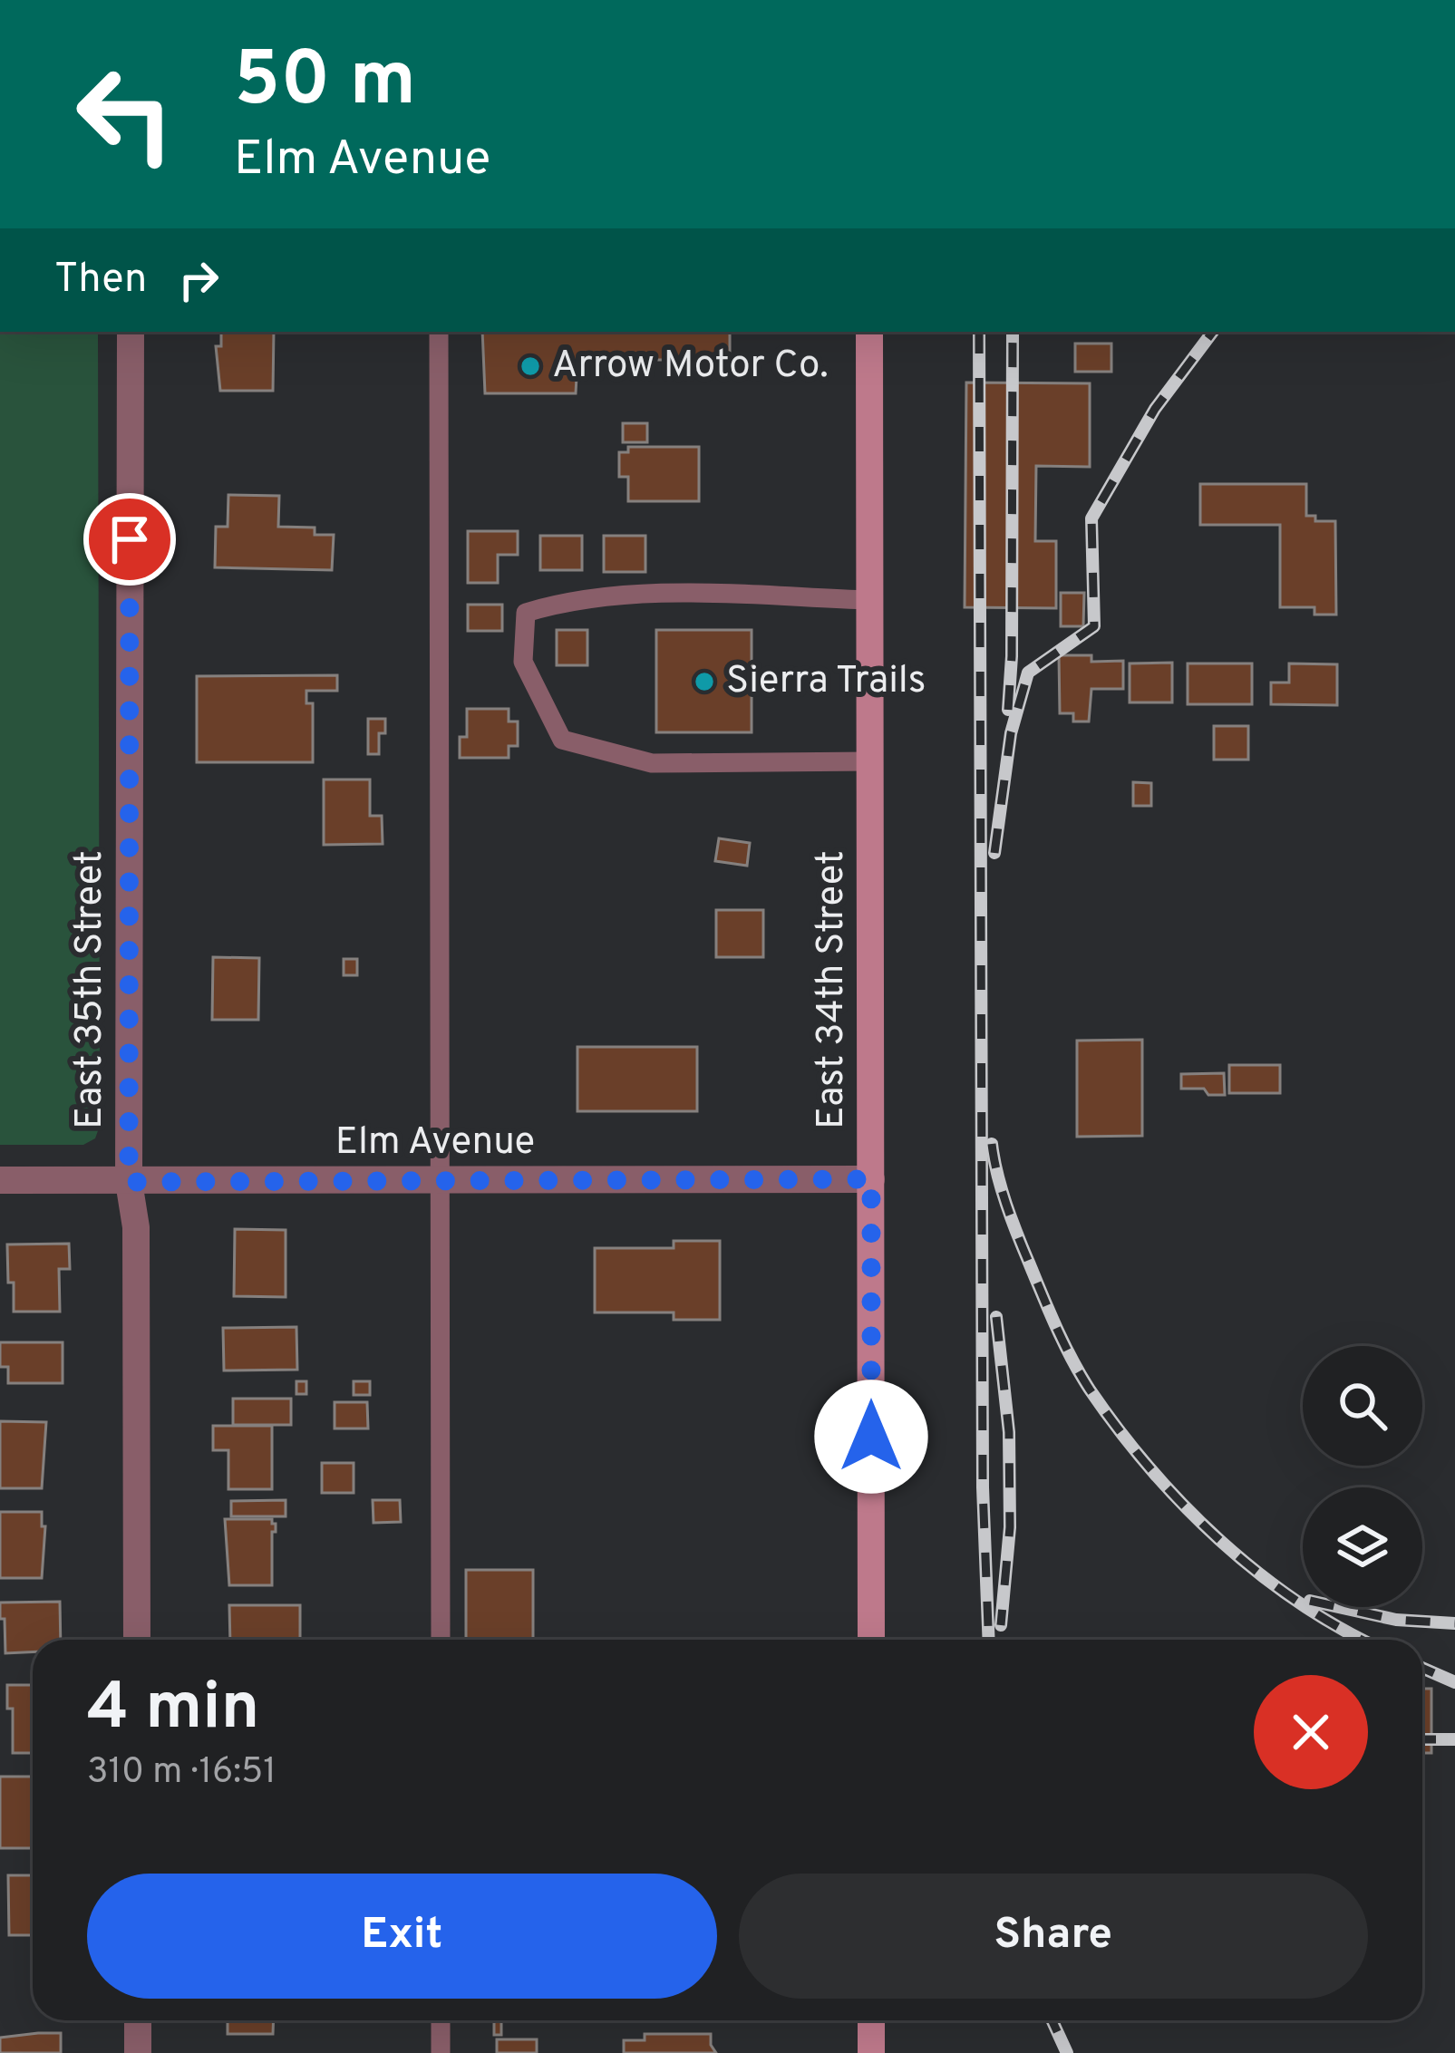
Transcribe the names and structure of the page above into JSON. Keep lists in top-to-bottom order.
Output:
{
  "streets": {
    "main road": ["East 34th Street"],
    "street": ["East 35th Street", "Elm Avenue"]
  },
  "crossings": [
    ["East 35th Street", "Elm Avenue"],
    ["East 34th Street", "Elm Avenue"]
  ],
  "places": ["Arrow Motor Co.", "Sierra Trails"],
  "page": {
    "turn": ["50 m", "Elm Avenue"],
    "then": "Then",
    "heading": ["4 min", "310 m · 16:51"],
    "buttons": ["Exit", "Share"]
  }
}
